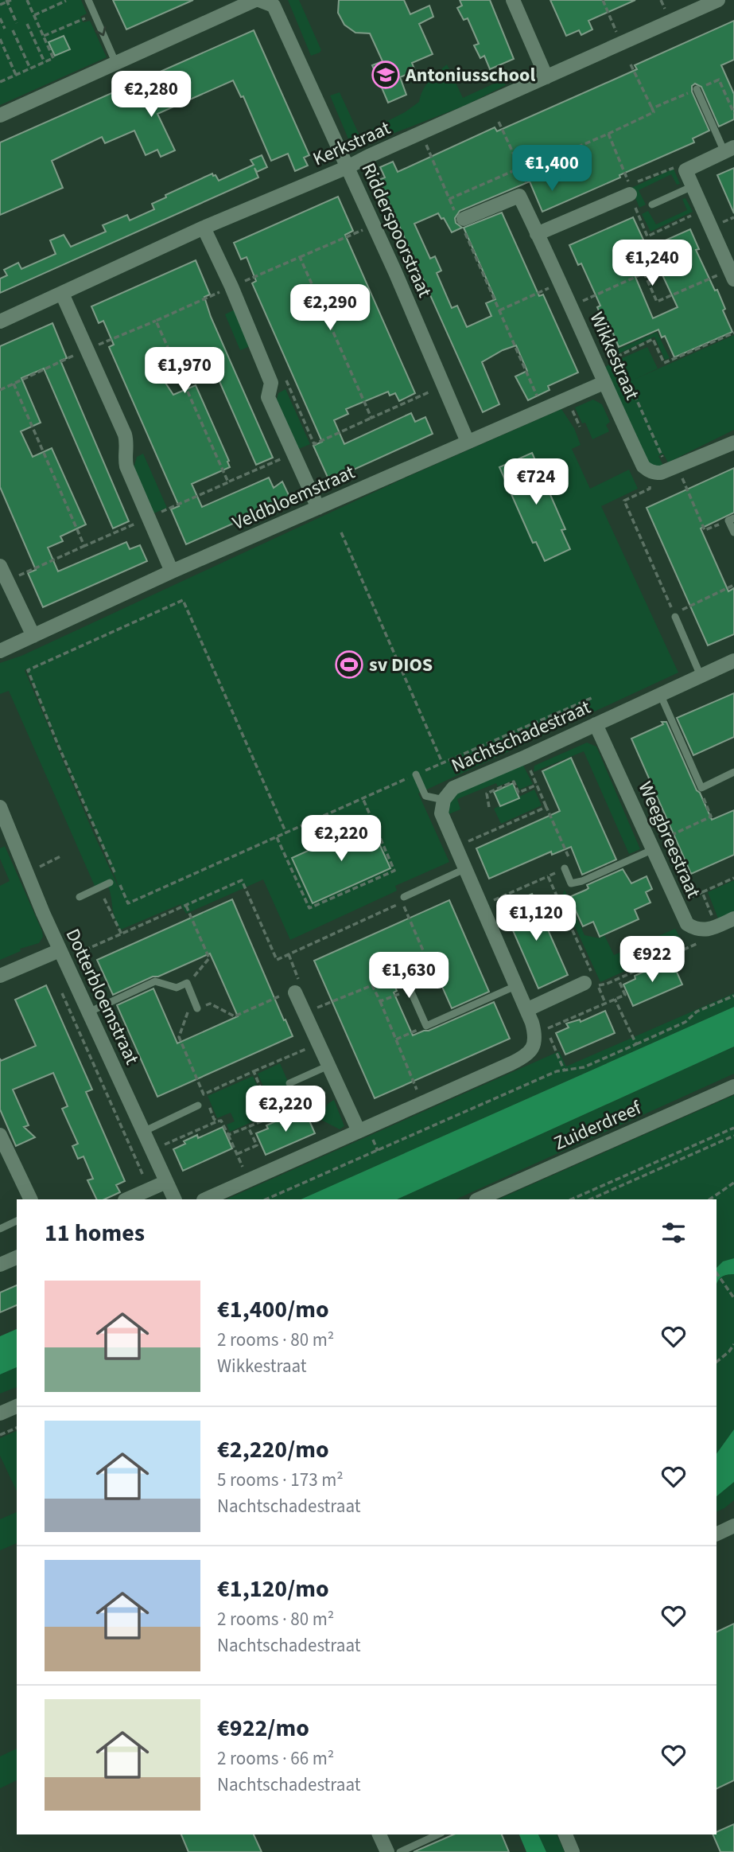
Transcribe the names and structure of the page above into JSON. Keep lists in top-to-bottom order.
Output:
{
  "streets": {
    "street": [
      "Kerkstraat",
      "Ridderspoorstraat",
      "Wikkestraat",
      "Veldbloemstraat",
      "Nachtschadestraat",
      "Weegbreestraat",
      "Dotterbloemstraat",
      "Zuiderdreef"
    ]
  },
  "crossings": [
    ["Kerkstraat", "Ridderspoorstraat"],
    ["Ridderspoorstraat", "Veldbloemstraat"],
    ["Wikkestraat", "Veldbloemstraat"],
    ["Nachtschadestraat", "Weegbreestraat"]
  ],
  "places": {
    "school or university": ["Antoniusschool"],
    "sports": ["sv DIOS"]
  },
  "page": {
    "price": [
      "€2,280",
      "€1,400",
      "€1,240",
      "€2,290",
      "€1,970",
      "€724",
      "€2,220",
      "€1,120",
      "€922",
      "€1,630",
      "€2,220"
    ],
    "heading": "11 homes",
    "list": [
      {
        "name": "€1,400/mo",
        "note": "2 rooms · 80 m² · Wikkestraat"
      },
      {
        "name": "€2,220/mo",
        "note": "5 rooms · 173 m² · Nachtschadestraat"
      },
      {
        "name": "€1,120/mo",
        "note": "2 rooms · 80 m² · Nachtschadestraat"
      },
      {
        "name": "€922/mo",
        "note": "2 rooms · 66 m² · Nachtschadestraat"
      }
    ]
  }
}
